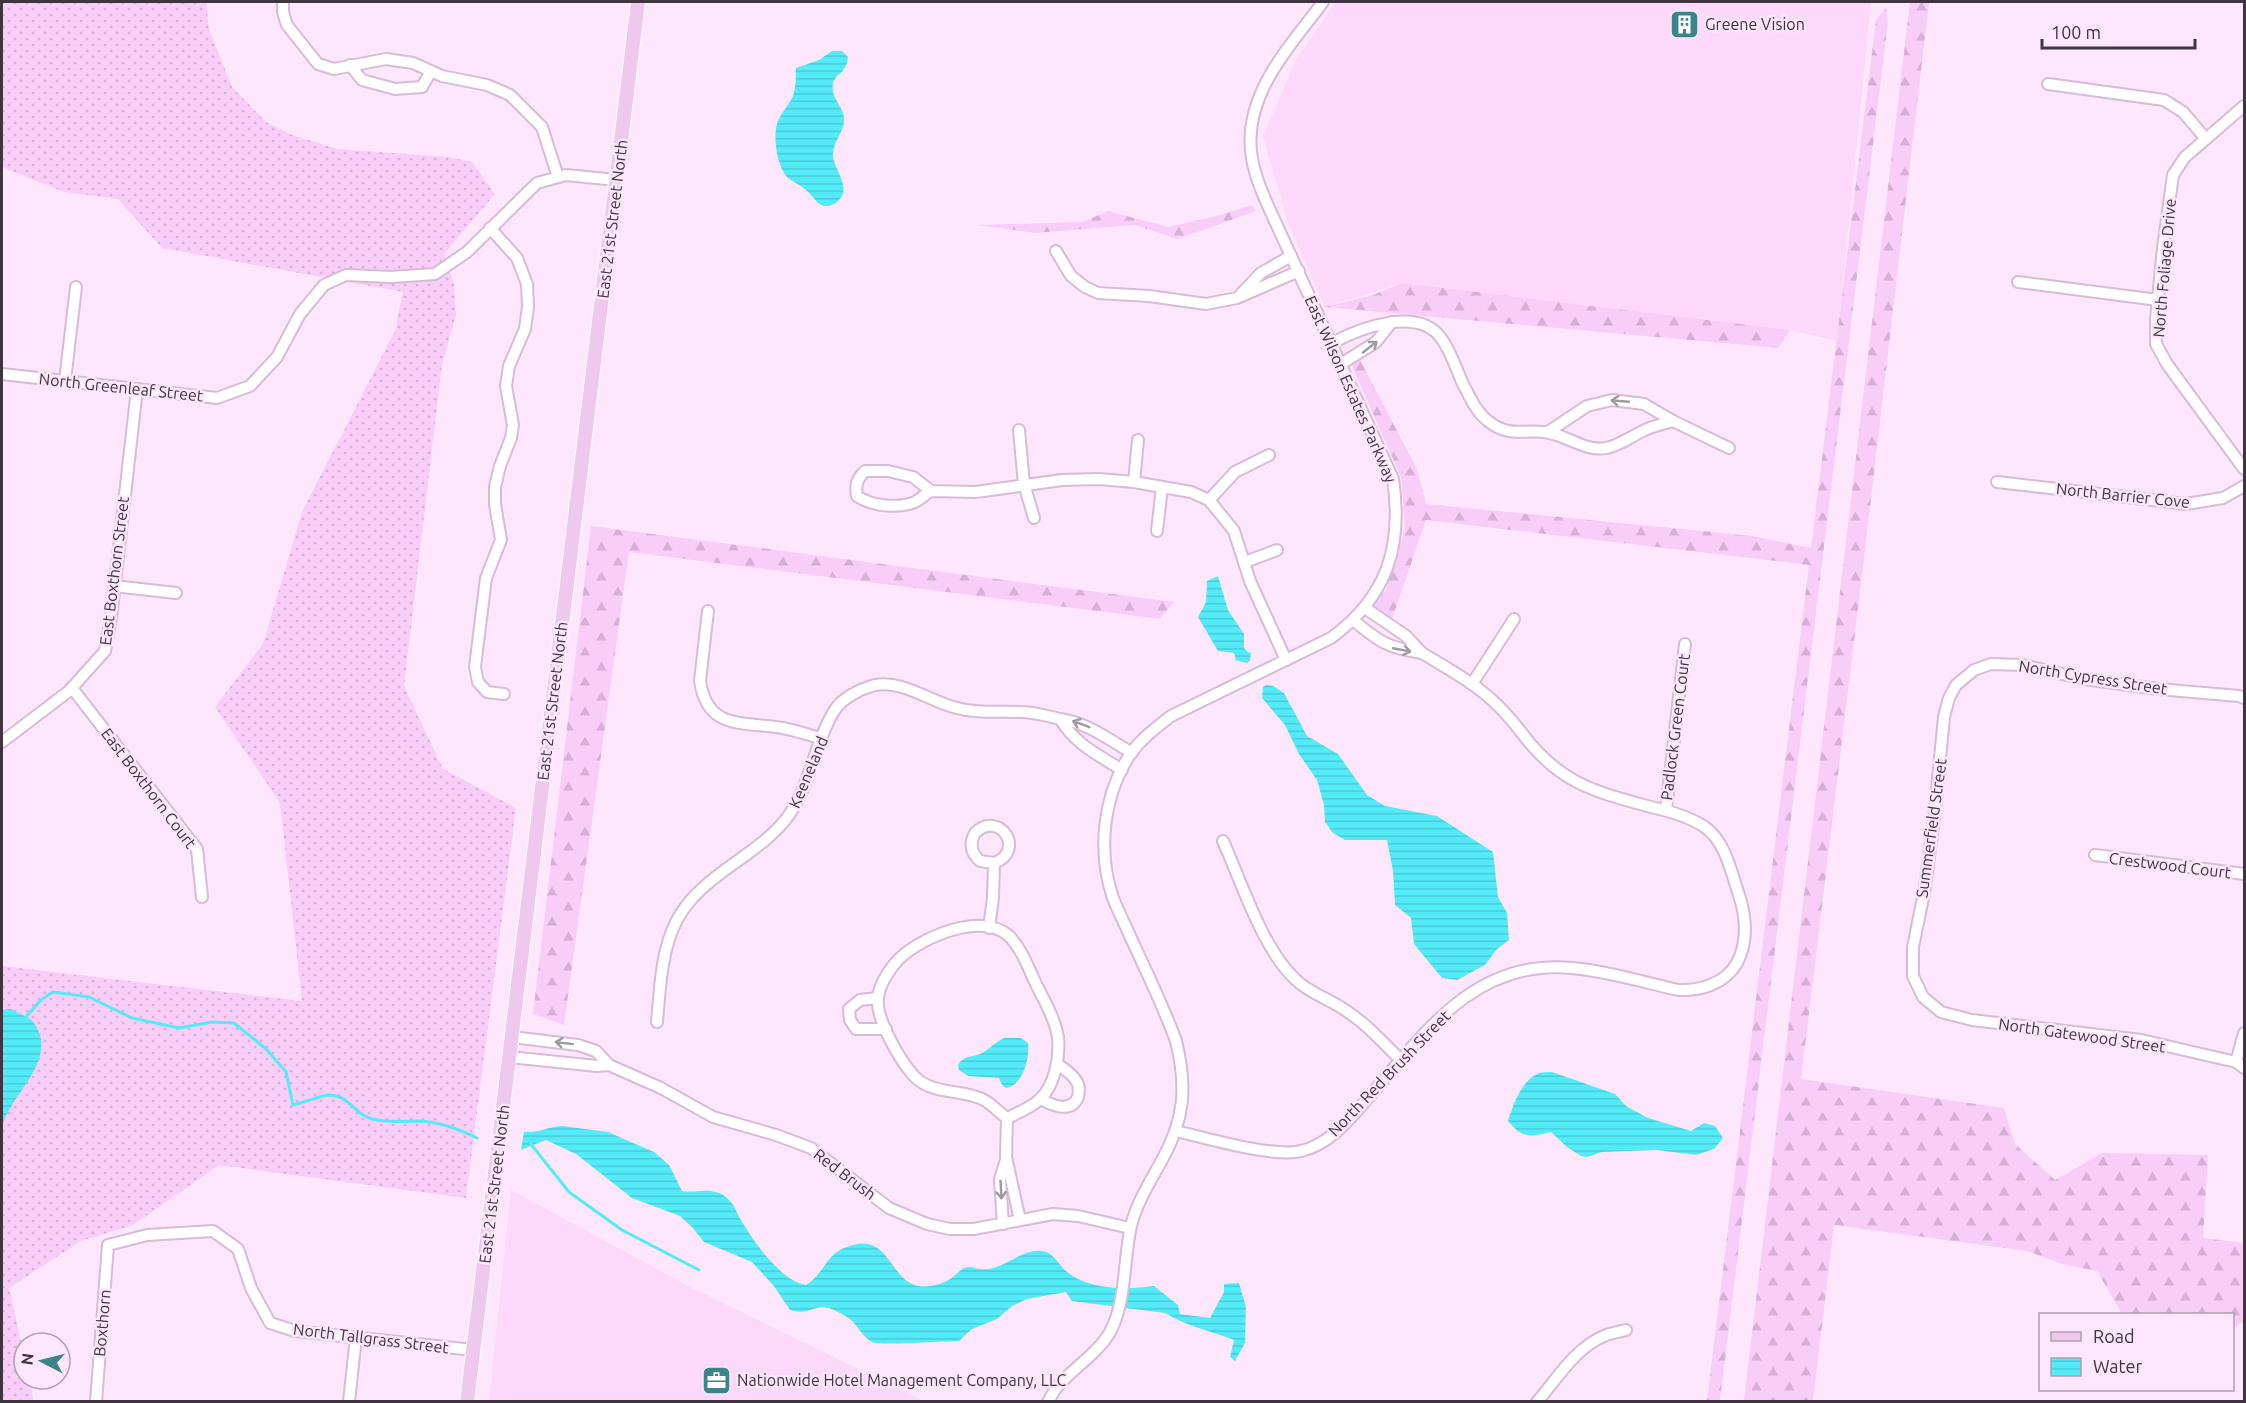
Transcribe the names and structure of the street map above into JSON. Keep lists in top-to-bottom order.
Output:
{
  "streets": {
    "main road": ["East 21st Street North"],
    "street": [
      "North Foliage Drive",
      "North Greenleaf Street",
      "East Wilson Estates Parkway",
      "North Barrier Cove",
      "East Boxthorn Street",
      "North Cypress Street",
      "Padlock Green Court",
      "Keeneland",
      "East Boxthorn Court",
      "Summerfield Street",
      "Crestwood Court",
      "North Gatewood Street",
      "North Red Brush Street",
      "Red Brush",
      "Boxthorn",
      "North Tallgrass Street"
    ]
  },
  "crossings": [
    ["East 21st Street North", "North Greenleaf Street"],
    ["East 21st Street North", "Red Brush"],
    ["East 21st Street North", "North Tallgrass Street"],
    ["North Greenleaf Street", "East Boxthorn Street"],
    ["East Wilson Estates Parkway", "Keeneland"],
    ["East Wilson Estates Parkway", "North Red Brush Street"],
    ["East Boxthorn Street", "East Boxthorn Court"],
    ["North Cypress Street", "Summerfield Street"],
    ["Padlock Green Court", "North Red Brush Street"],
    ["Summerfield Street", "North Gatewood Street"],
    ["Boxthorn", "North Tallgrass Street"]
  ],
  "places": {
    "building": ["Greene Vision"],
    "office": ["Nationwide Hotel Management Company, LLC"]
  },
  "legend": ["Road", "Water"],
  "scale_bar": "100 m",
  "north": "left"
}
